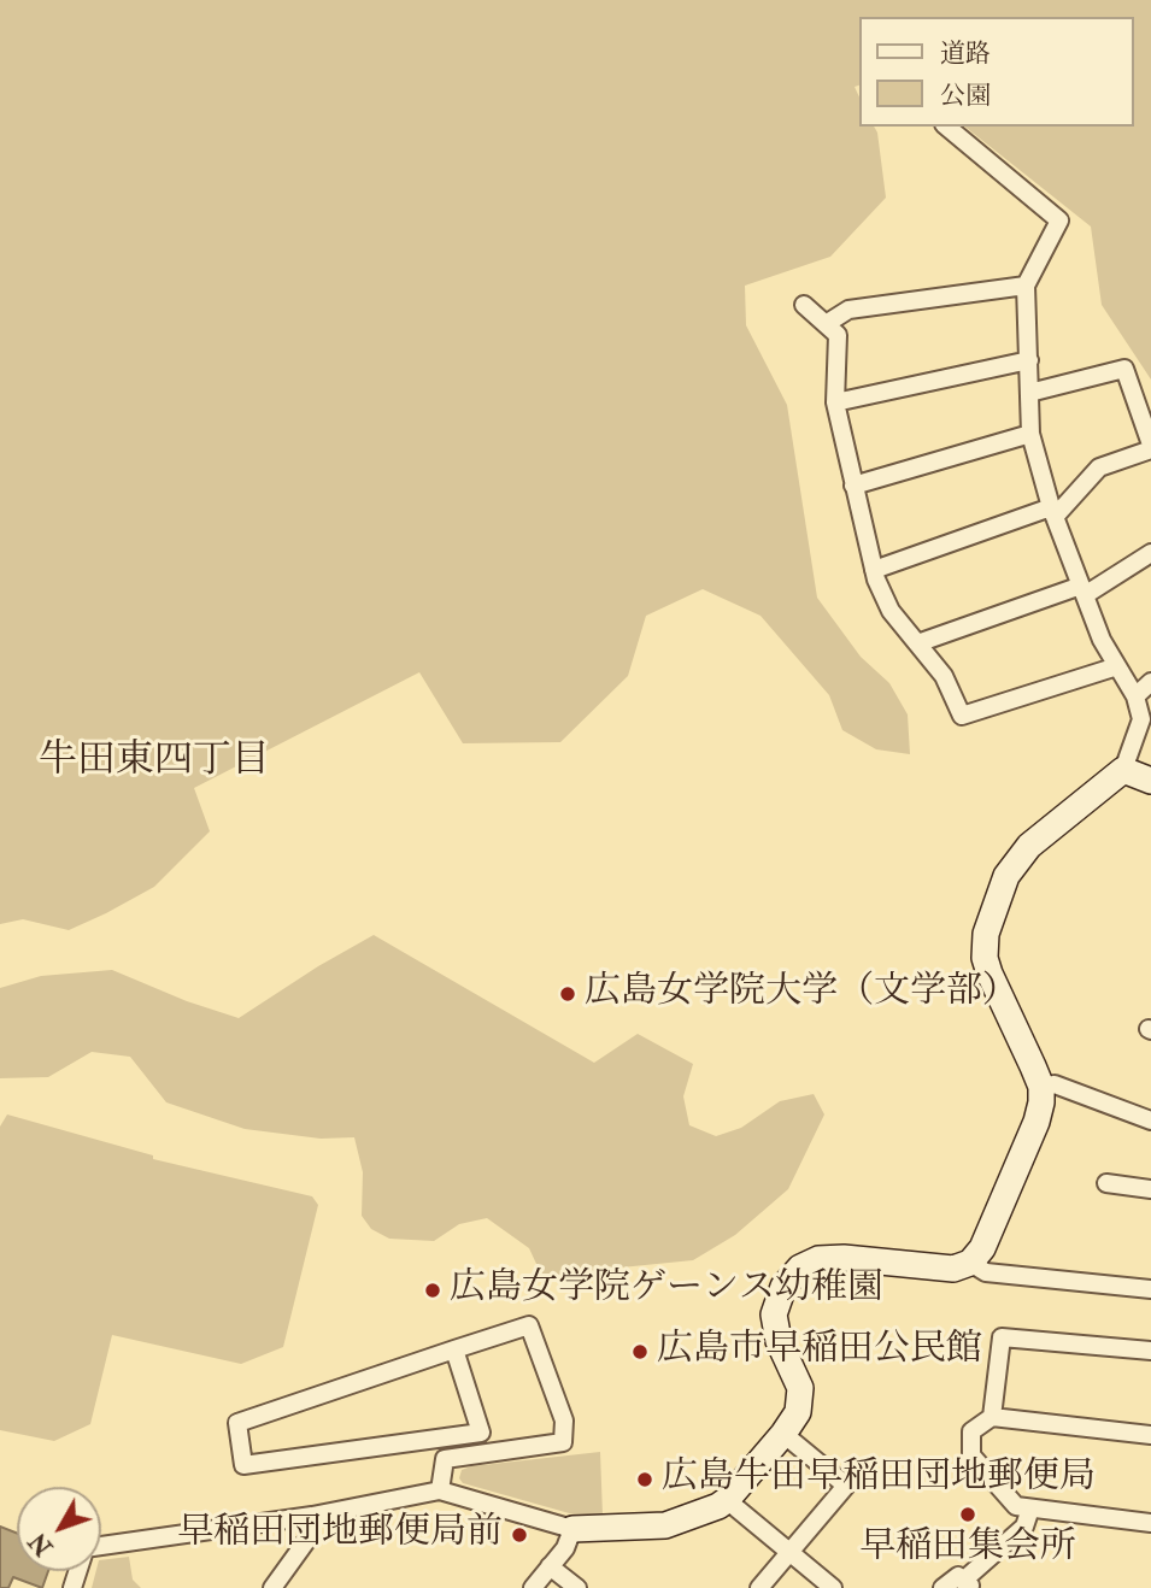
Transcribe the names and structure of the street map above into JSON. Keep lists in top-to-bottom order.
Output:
{
  "districts": ["牛田東四丁目"],
  "places": [
    "広島女学院大学（文学部）",
    "広島女学院ゲーンス幼稚園",
    "広島市早稲田公民館",
    "広島牛田早稲田団地郵便局",
    "早稲田集会所",
    "早稲田団地郵便局前"
  ],
  "legend": ["道路", "公園"],
  "north": "bottom left"
}
